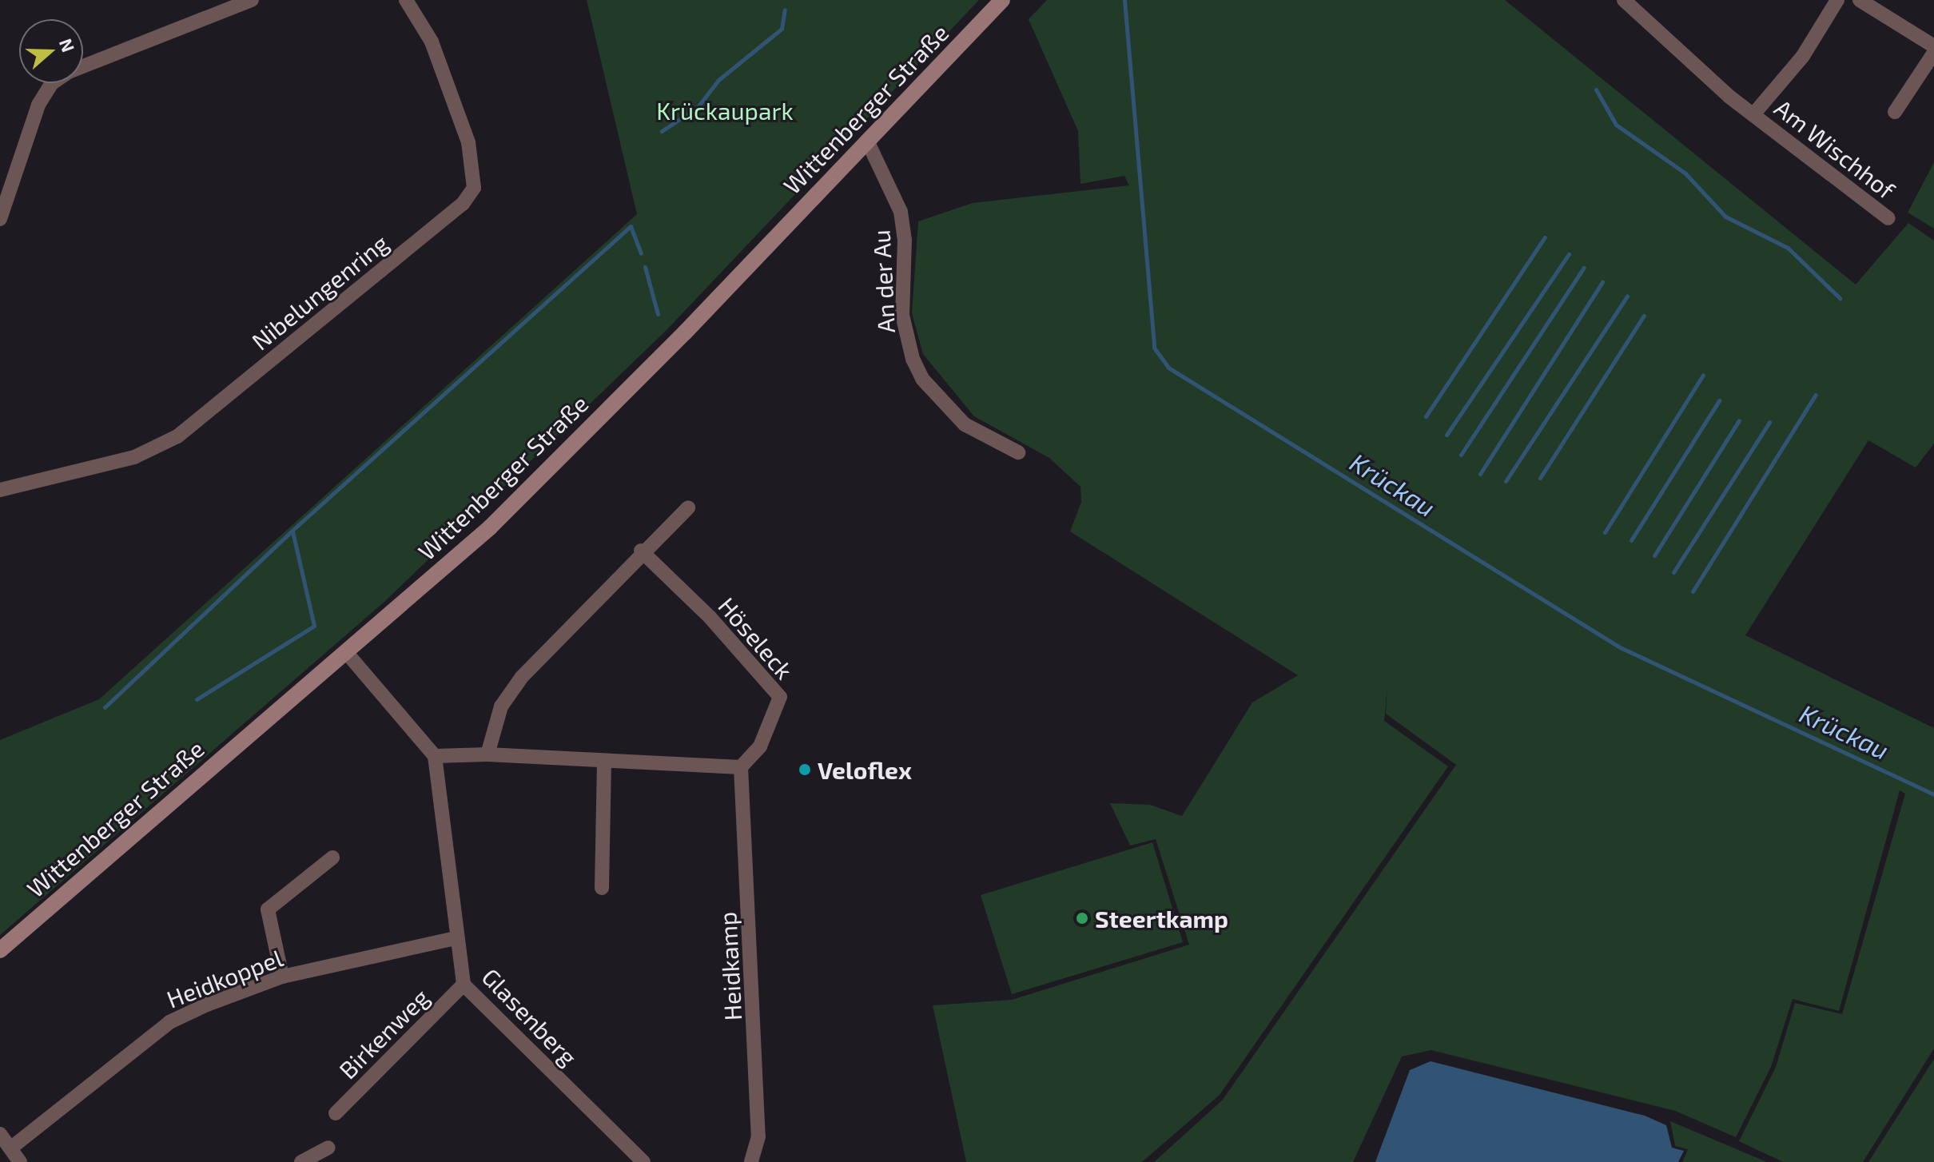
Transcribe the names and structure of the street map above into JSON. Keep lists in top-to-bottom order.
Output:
{
  "streets": {
    "main road": ["Wittenberger Straße"],
    "street": [
      "Am Wischhof",
      "An der Au",
      "Nibelungenring",
      "Höseleck",
      "Heidkamp",
      "Heidkoppel",
      "Glasenberg",
      "Birkenweg"
    ]
  },
  "crossings": [
    ["Wittenberger Straße", "An der Au"],
    ["Höseleck", "Heidkamp"],
    ["Heidkoppel", "Glasenberg"],
    ["Glasenberg", "Birkenweg"]
  ],
  "water": ["Krückau"],
  "parks": ["Krückaupark"],
  "places": ["Veloflex", "Steertkamp"],
  "north": "right"
}
